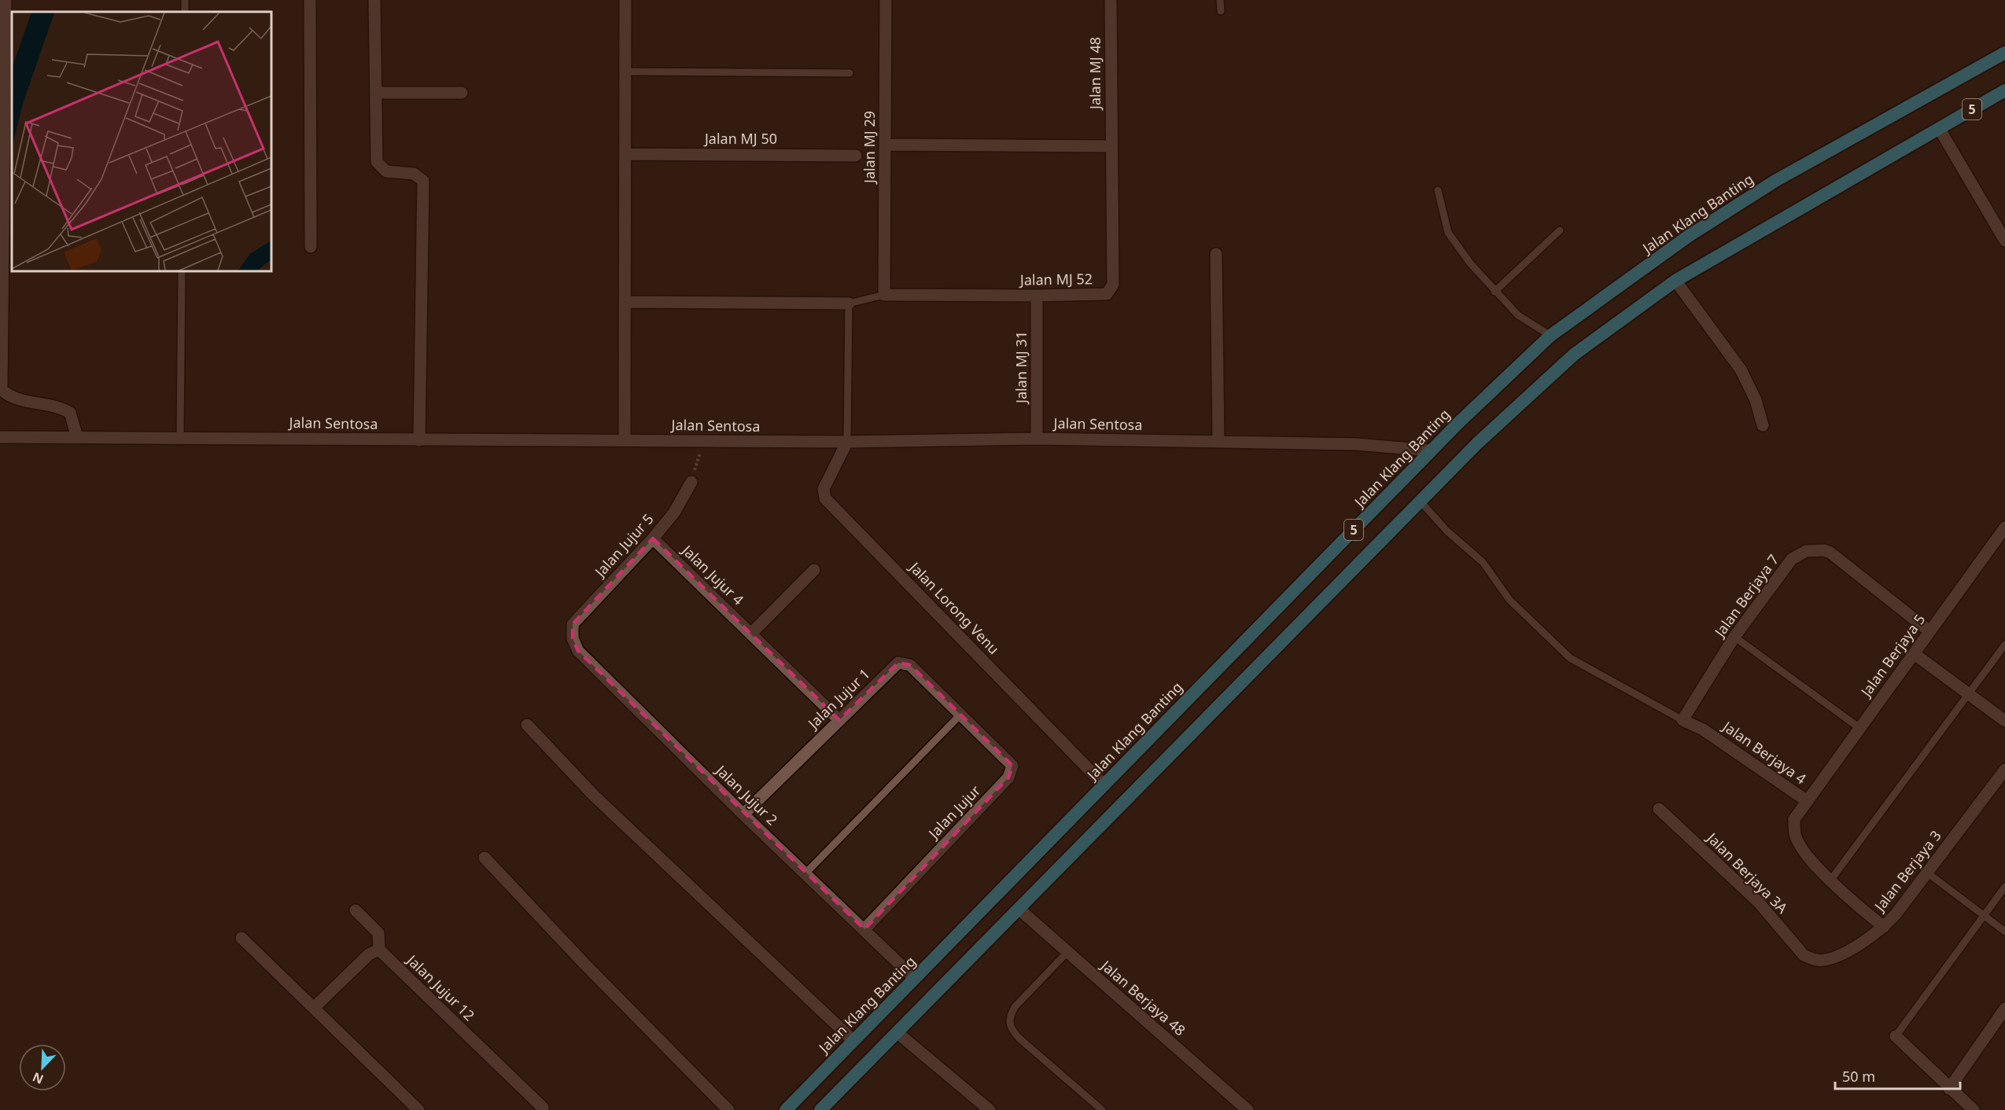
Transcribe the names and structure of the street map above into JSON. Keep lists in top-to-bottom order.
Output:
{
  "streets": {
    "highway": ["5", "Jalan Klang Banting"],
    "street": [
      "Jalan MJ 48",
      "Jalan MJ 50",
      "Jalan MJ 29",
      "Jalan MJ 52",
      "Jalan MJ 31",
      "Jalan Sentosa",
      "Jalan Jujur 5",
      "Jalan Jujur 4",
      "Jalan Berjaya 7",
      "Jalan Lorong Venu",
      "Jalan Berjaya 5",
      "Jalan Jujur 1",
      "Jalan Berjaya 4",
      "Jalan Jujur 2",
      "Jalan Jujur",
      "Jalan Berjaya 3",
      "Jalan Berjaya 3A",
      "Jalan Jujur 12",
      "Jalan Berjaya 48"
    ]
  },
  "crossings": [
    ["Jalan MJ 48", "Jalan MJ 52"],
    ["5", "Jalan Berjaya 48"],
    ["Jalan MJ 29", "Jalan MJ 52"],
    ["Jalan Klang Banting", "Jalan Sentosa"],
    ["Jalan Klang Banting", "Jalan Lorong Venu"],
    ["Jalan Klang Banting", "Jalan Jujur 2"],
    ["Jalan MJ 52", "Jalan MJ 31"],
    ["Jalan MJ 31", "Jalan Sentosa"],
    ["Jalan Sentosa", "Jalan Lorong Venu"],
    ["Jalan Jujur 5", "Jalan Jujur 4"],
    ["Jalan Jujur 5", "Jalan Jujur 2"],
    ["Jalan Jujur 4", "Jalan Jujur 1"],
    ["Jalan Berjaya 7", "Jalan Berjaya 5"],
    ["Jalan Berjaya 7", "Jalan Berjaya 4"],
    ["Jalan Berjaya 5", "Jalan Berjaya 4"],
    ["Jalan Jujur 1", "Jalan Jujur 2"],
    ["Jalan Jujur 1", "Jalan Jujur"],
    ["Jalan Berjaya 4", "Jalan Berjaya 3"],
    ["Jalan Jujur 2", "Jalan Jujur"],
    ["Jalan Berjaya 3", "Jalan Berjaya 3A"]
  ],
  "scale_bar": "50 m",
  "north": "bottom left"
}
